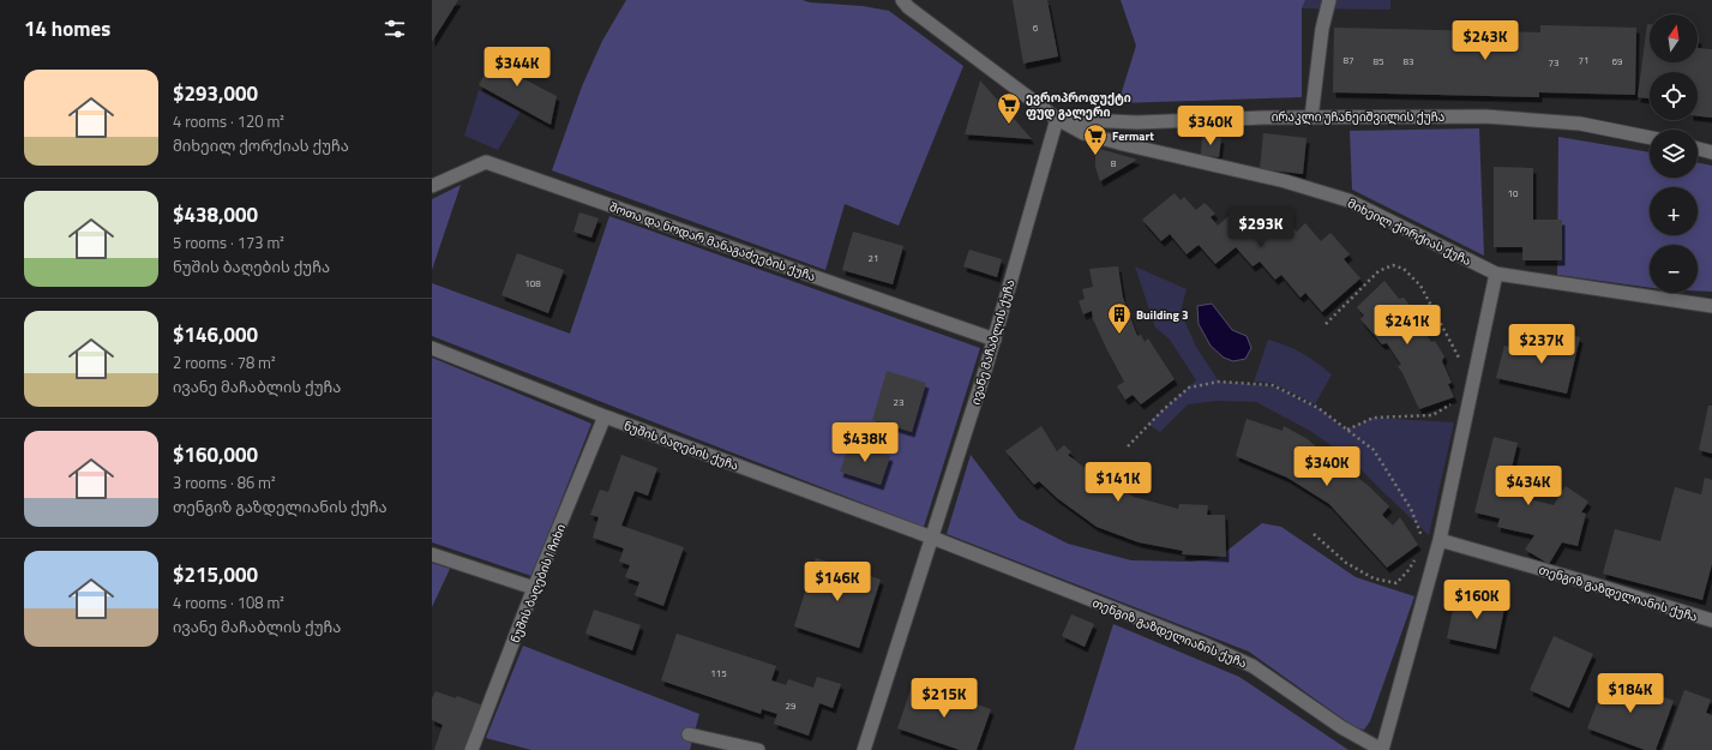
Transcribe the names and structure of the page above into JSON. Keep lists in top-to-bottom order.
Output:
{
  "streets": {
    "street": [
      "ირაკლი უჩანეიშვილის ქუჩა",
      "მიხეილ ქორქიას ქუჩა",
      "შოთა და ნოდარ მანაგაძეების ქუჩა",
      "ივანე მაჩაბლის ქუჩა",
      "ნუშის ბაღების ქუჩა",
      "ნუშის ბაღების I ჩიხი",
      "თენგიზ გაზდელიანის ქუჩა"
    ]
  },
  "crossings": [
    ["ირაკლი უჩანეიშვილის ქუჩა", "მიხეილ ქორქიას ქუჩა"],
    ["ირაკლი უჩანეიშვილის ქუჩა", "ივანე მაჩაბლის ქუჩა"],
    ["მიხეილ ქორქიას ქუჩა", "ივანე მაჩაბლის ქუჩა"],
    ["შოთა და ნოდარ მანაგაძეების ქუჩა", "ივანე მაჩაბლის ქუჩა"],
    ["ივანე მაჩაბლის ქუჩა", "ნუშის ბაღების ქუჩა"],
    ["ივანე მაჩაბლის ქუჩა", "თენგიზ გაზდელიანის ქუჩა"],
    ["ნუშის ბაღების ქუჩა", "ნუშის ბაღების I ჩიხი"],
    ["ნუშის ბაღების ქუჩა", "თენგიზ გაზდელიანის ქუჩა"]
  ],
  "places": {
    "supermarket": ["ევროპროდუქტი ფუდ გალერი", "Fermart"],
    "building": ["Building 3"]
  },
  "house_numbers": [
    "6",
    "87",
    "71",
    "85",
    "83",
    "69",
    "73",
    "8",
    "10",
    "21",
    "108",
    "23",
    "115",
    "29"
  ],
  "north": "top",
  "page": {
    "heading": "14 homes",
    "map_buttons": ["+", "−"],
    "price": [
      "$243K",
      "$344K",
      "$340K",
      "$293K",
      "$241K",
      "$237K",
      "$438K",
      "$340K",
      "$141K",
      "$434K",
      "$146K",
      "$160K",
      "$184K",
      "$215K"
    ],
    "list": [
      {
        "name": "$293,000",
        "note": "4 rooms · 120 m² · მიხეილ ქორქიას ქუჩა"
      },
      {
        "name": "$438,000",
        "note": "5 rooms · 173 m² · ნუშის ბაღების ქუჩა"
      },
      {
        "name": "$146,000",
        "note": "2 rooms · 78 m² · ივანე მაჩაბლის ქუჩა"
      },
      {
        "name": "$160,000",
        "note": "3 rooms · 86 m² · თენგიზ გაზდელიანის ქუჩა"
      },
      {
        "name": "$215,000",
        "note": "4 rooms · 108 m² · ივანე მაჩაბლის ქუჩა"
      }
    ]
  }
}
